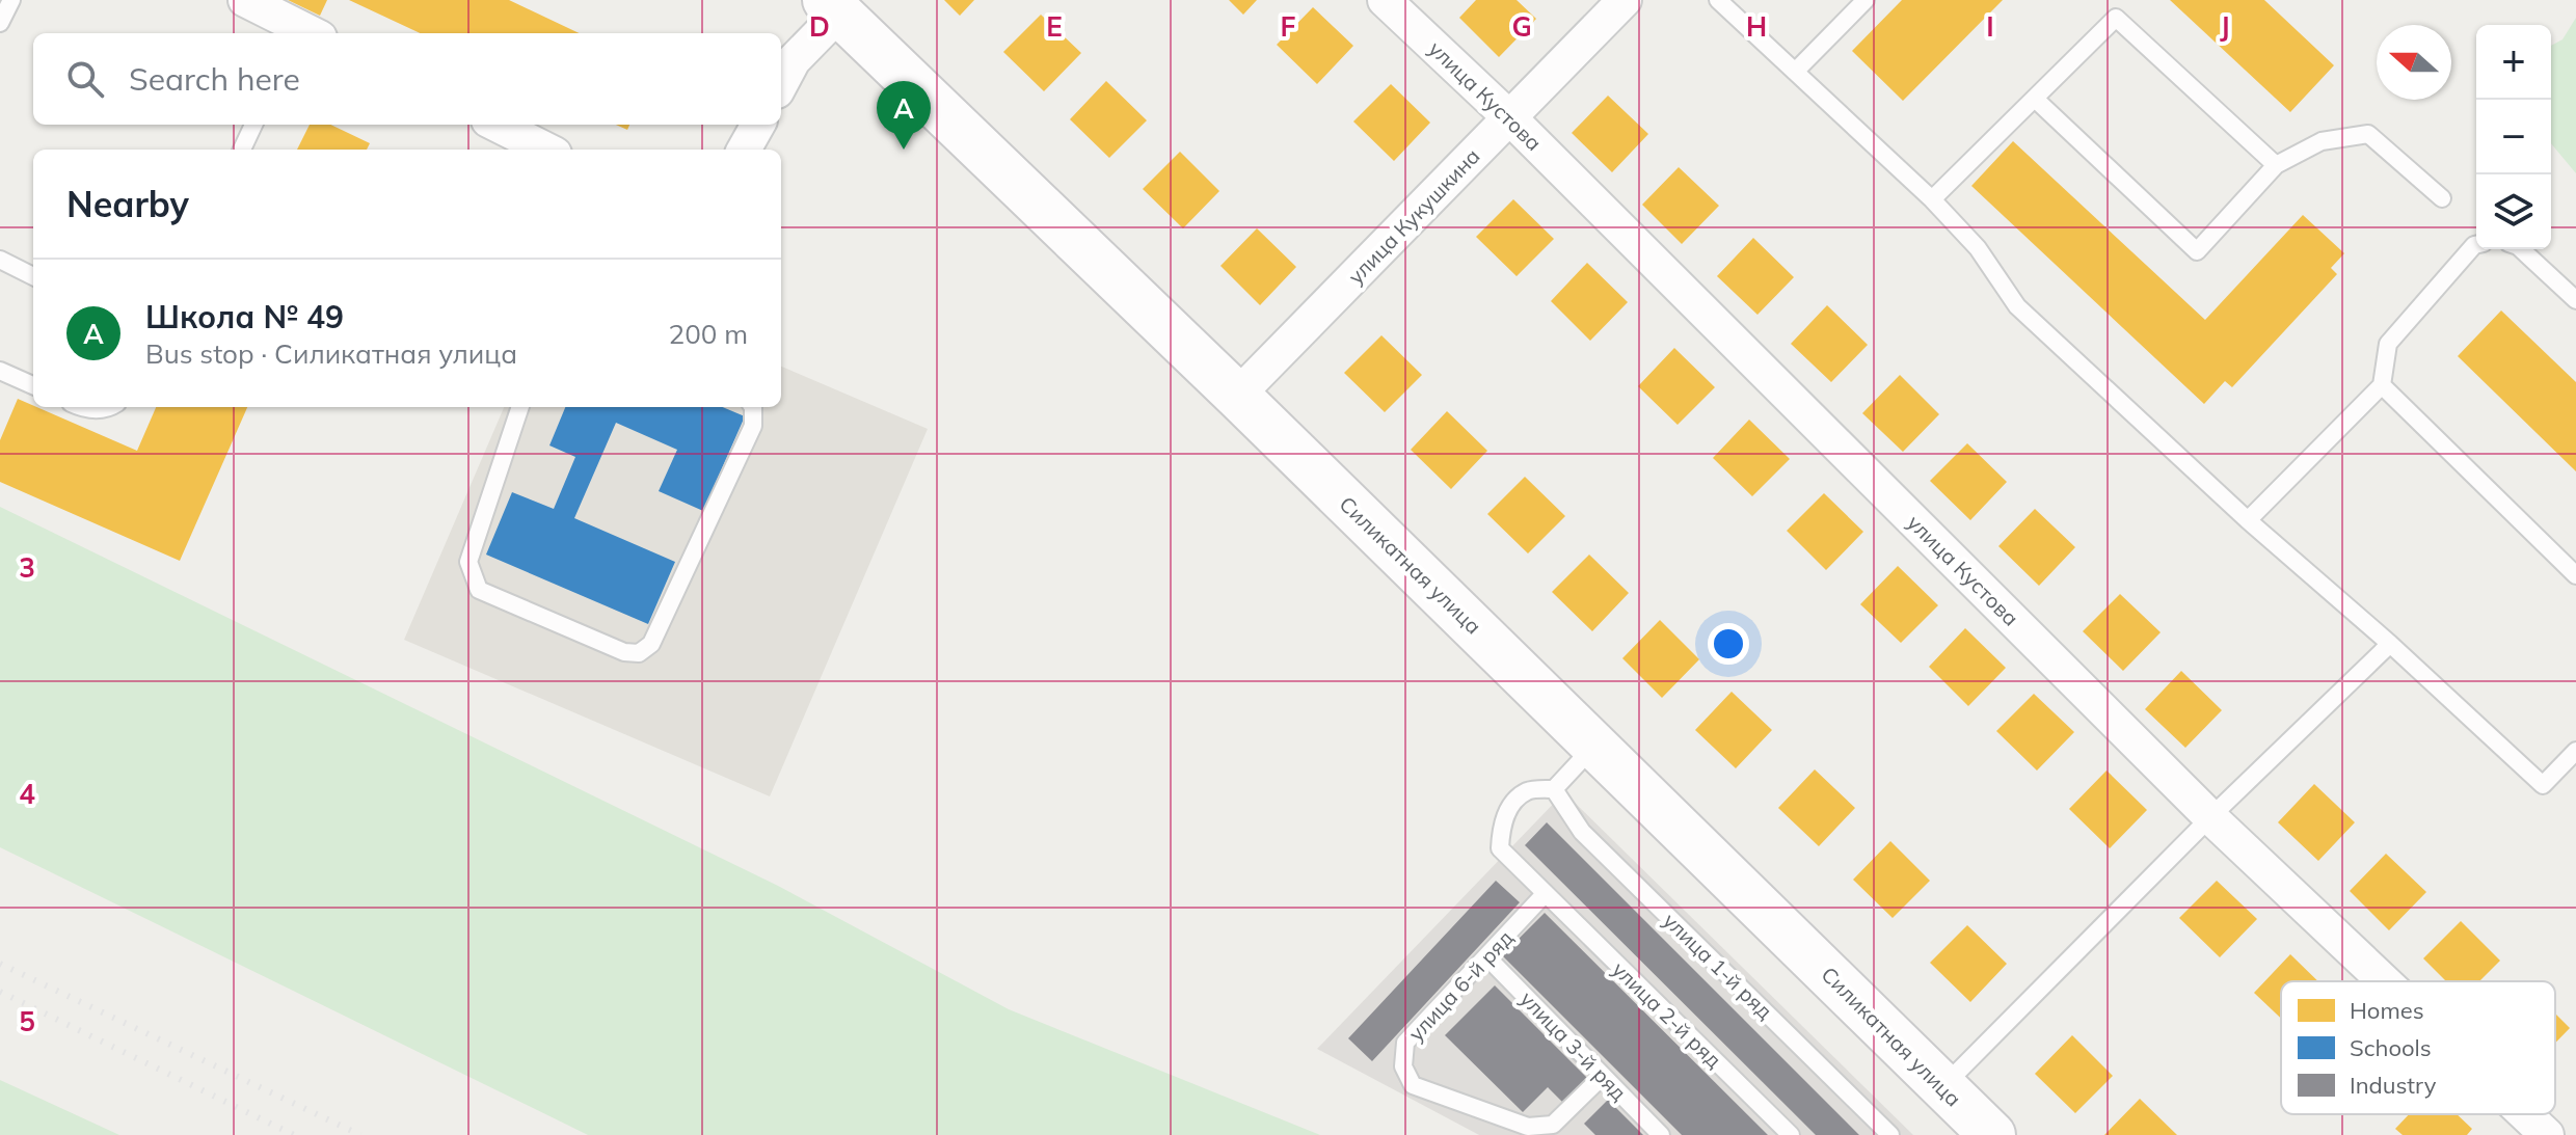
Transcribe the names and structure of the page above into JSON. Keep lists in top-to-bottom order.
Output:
{
  "streets": {
    "street": ["улица Кустова", "улица Кукушкина", "Силикатная улица"],
    "lane": [
      "улица 1-й ряд",
      "улица 6-й ряд",
      "улица 2-й ряд",
      "улица 3-й ряд"
    ]
  },
  "crossings": [
    ["улица Кустова", "улица Кукушкина"],
    ["улица Кукушкина", "Силикатная улица"],
    ["улица 1-й ряд", "улица 2-й ряд"],
    ["улица 6-й ряд", "улица 2-й ряд"],
    ["улица 6-й ряд", "улица 3-й ряд"]
  ],
  "legend": ["Homes", "Schools", "Industry"],
  "north": "left",
  "page": {
    "map_buttons": ["+", "−"],
    "search": "Search here",
    "pins": "A",
    "heading": "Nearby",
    "list": [
      {
        "mark": "A",
        "name": "Школа № 49",
        "note": "Bus stop · Силикатная улица",
        "value": "200 m"
      }
    ]
  },
  "grid": {
    "columns": [
      "D",
      "E",
      "F",
      "G",
      "H",
      "I",
      "J"
    ],
    "rows": ["3", "4", "5"]
  }
}
